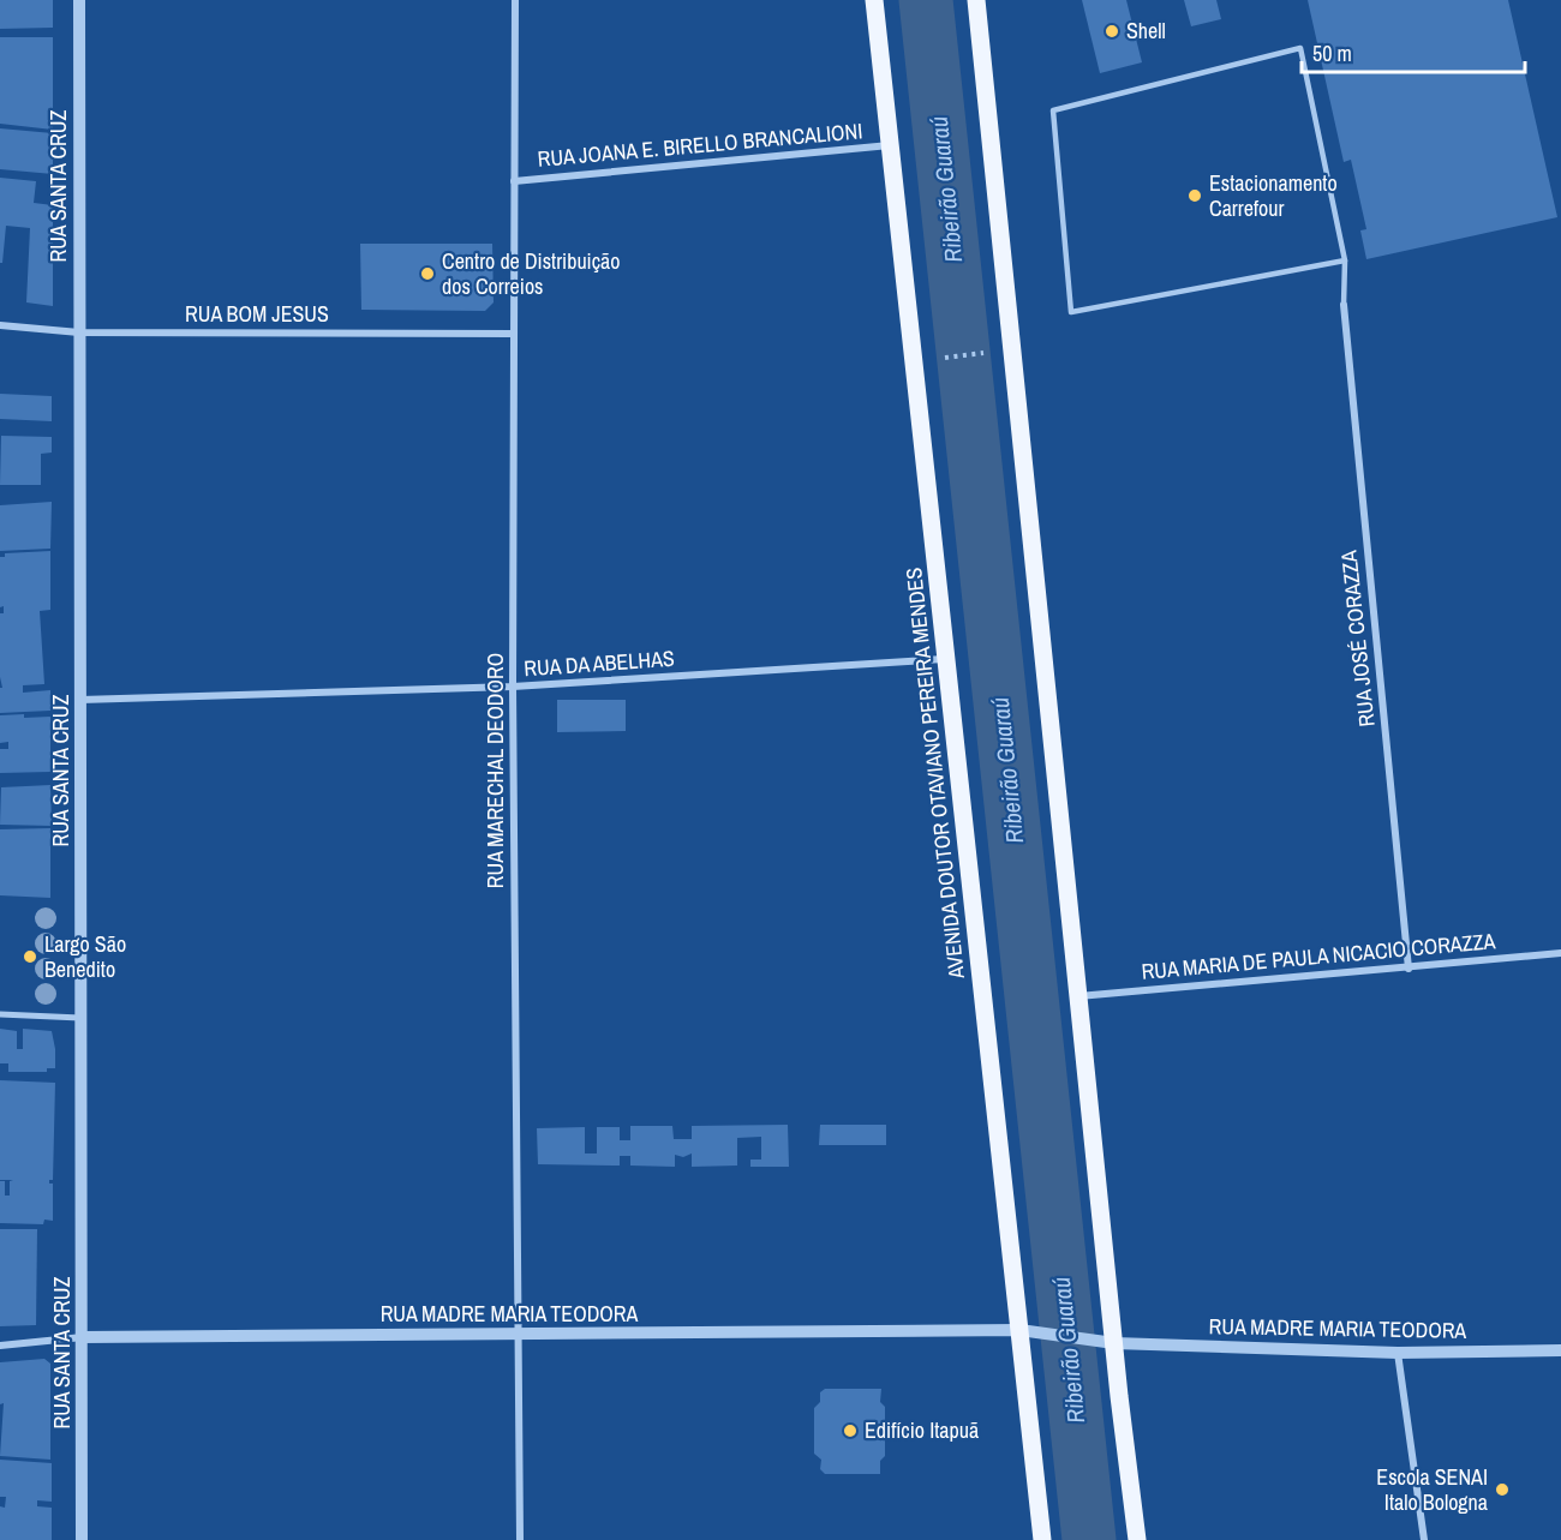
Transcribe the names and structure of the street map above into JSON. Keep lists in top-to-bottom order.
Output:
{
  "streets": {
    "main road": ["AVENIDA DOUTOR OTAVIANO PEREIRA MENDES"],
    "street": [
      "RUA JOANA E. BIRELLO BRANCALIONI",
      "RUA SANTA CRUZ",
      "RUA BOM JESUS",
      "RUA JOSÉ CORAZZA",
      "RUA DA ABELHAS",
      "RUA MARECHAL DEODORO",
      "RUA MARIA DE PAULA NICACIO CORAZZA",
      "RUA MADRE MARIA TEODORA"
    ]
  },
  "crossings": [
    ["RUA JOANA E. BIRELLO BRANCALIONI", "RUA MARECHAL DEODORO"],
    ["RUA JOANA E. BIRELLO BRANCALIONI", "AVENIDA DOUTOR OTAVIANO PEREIRA MENDES"],
    ["RUA SANTA CRUZ", "RUA BOM JESUS"],
    ["RUA SANTA CRUZ", "RUA DA ABELHAS"],
    ["RUA SANTA CRUZ", "RUA MADRE MARIA TEODORA"],
    ["RUA BOM JESUS", "RUA MARECHAL DEODORO"],
    ["RUA JOSÉ CORAZZA", "RUA MARIA DE PAULA NICACIO CORAZZA"],
    ["RUA DA ABELHAS", "RUA MARECHAL DEODORO"],
    ["RUA DA ABELHAS", "AVENIDA DOUTOR OTAVIANO PEREIRA MENDES"],
    ["RUA MARECHAL DEODORO", "RUA MADRE MARIA TEODORA"],
    ["AVENIDA DOUTOR OTAVIANO PEREIRA MENDES", "RUA MADRE MARIA TEODORA"]
  ],
  "water": ["Ribeirão Guaraú"],
  "places": [
    "Shell",
    "Estacionamento Carrefour",
    "Centro de Distribuição dos Correios",
    "Largo São Benedito",
    "Edifício Itapuã",
    "Escola SENAI Italo Bologna"
  ],
  "scale_bar": "50 m"
}
